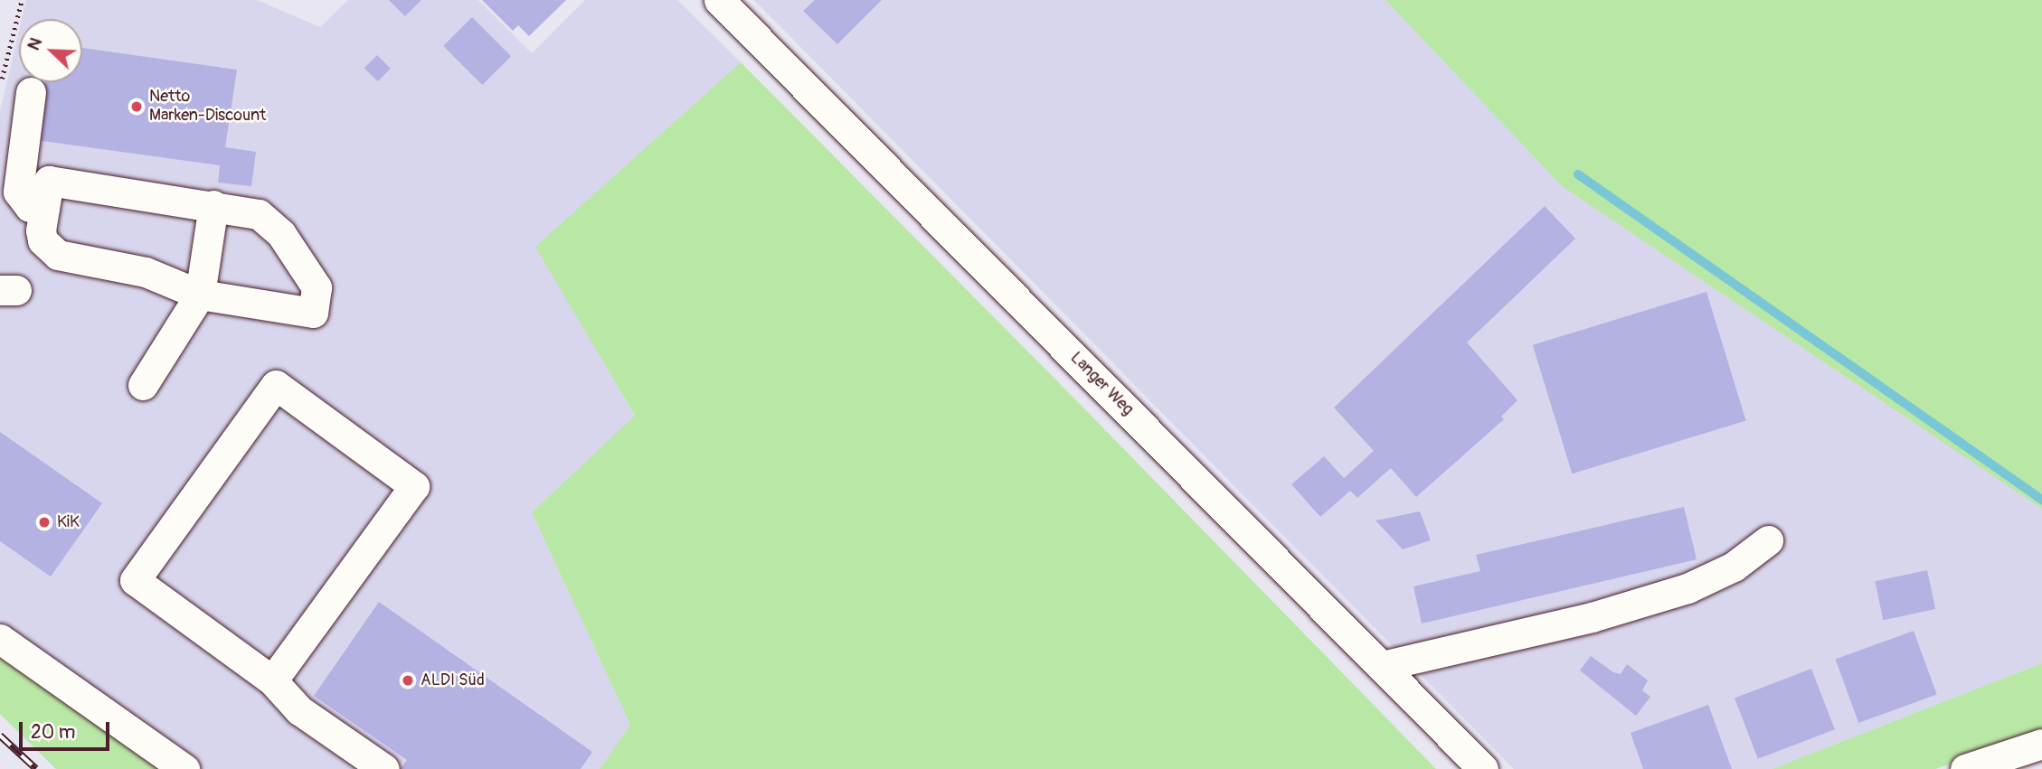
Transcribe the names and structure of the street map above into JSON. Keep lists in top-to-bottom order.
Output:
{
  "streets": {
    "street": ["Langer Weg"]
  },
  "places": ["Netto Marken-Discount", "KiK", "ALDI Süd"],
  "scale_bar": "20 m",
  "north": "top left"
}
